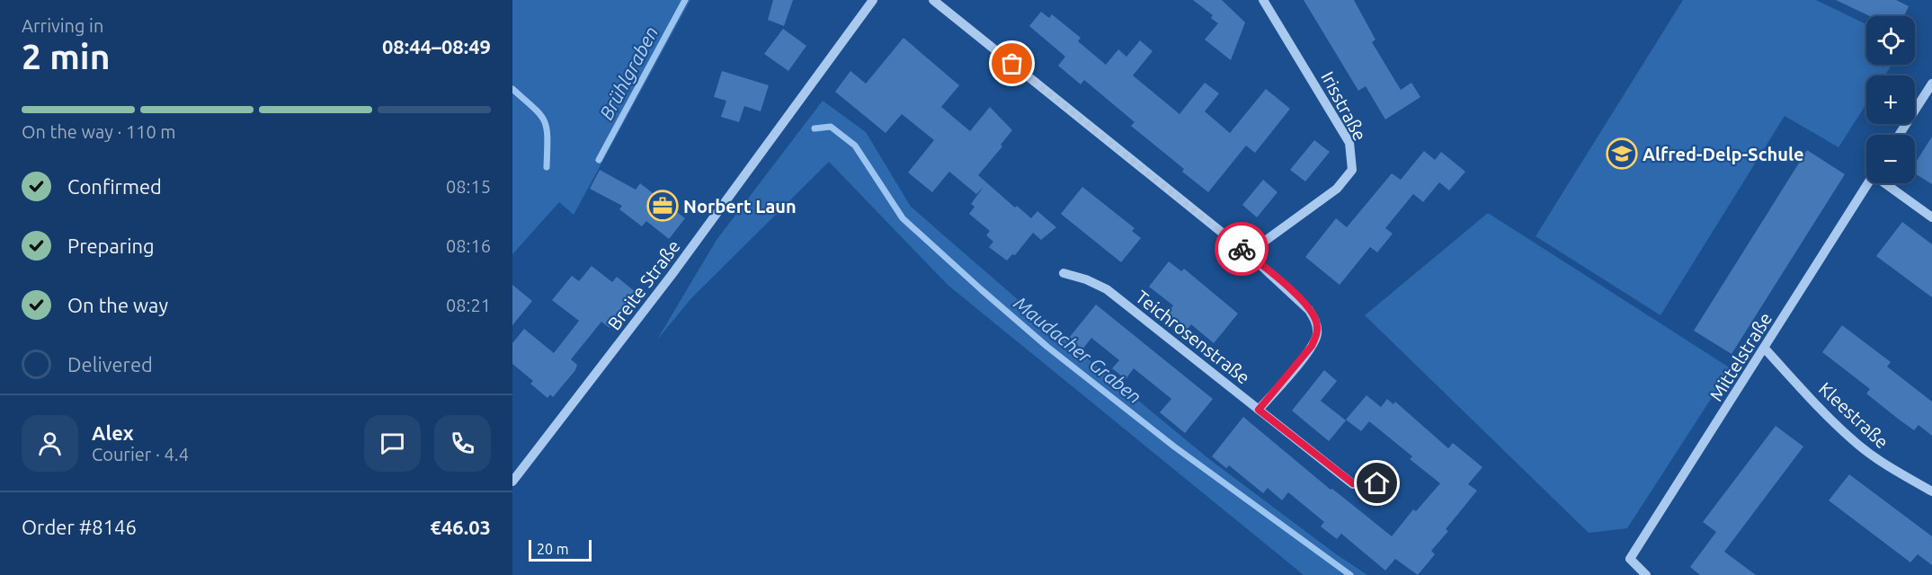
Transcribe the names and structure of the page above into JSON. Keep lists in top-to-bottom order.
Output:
{
  "streets": {
    "street": [
      "Irisstraße",
      "Breite Straße",
      "Teichrosenstraße",
      "Mittelstraße",
      "Kleestraße"
    ]
  },
  "crossings": [
    ["Mittelstraße", "Kleestraße"]
  ],
  "water": ["Brühlgraben", "Maudacher Graben"],
  "places": {
    "school or university": ["Alfred-Delp-Schule"],
    "office": ["Norbert Laun"]
  },
  "scale_bar": "20 m",
  "page": {
    "heading": ["2 min", "Arriving in", "08:44–08:49"],
    "panel": [
      "Alex",
      "Courier · 4.4",
      "Order #8146",
      "€46.03"
    ],
    "map_buttons": ["+", "−"],
    "bar": "On the way · 110 m",
    "list": [
      ["Confirmed", "08:15"],
      ["Preparing", "08:16"],
      ["On the way", "08:21"],
      "Delivered"
    ],
    "scale": "20 m"
  }
}
